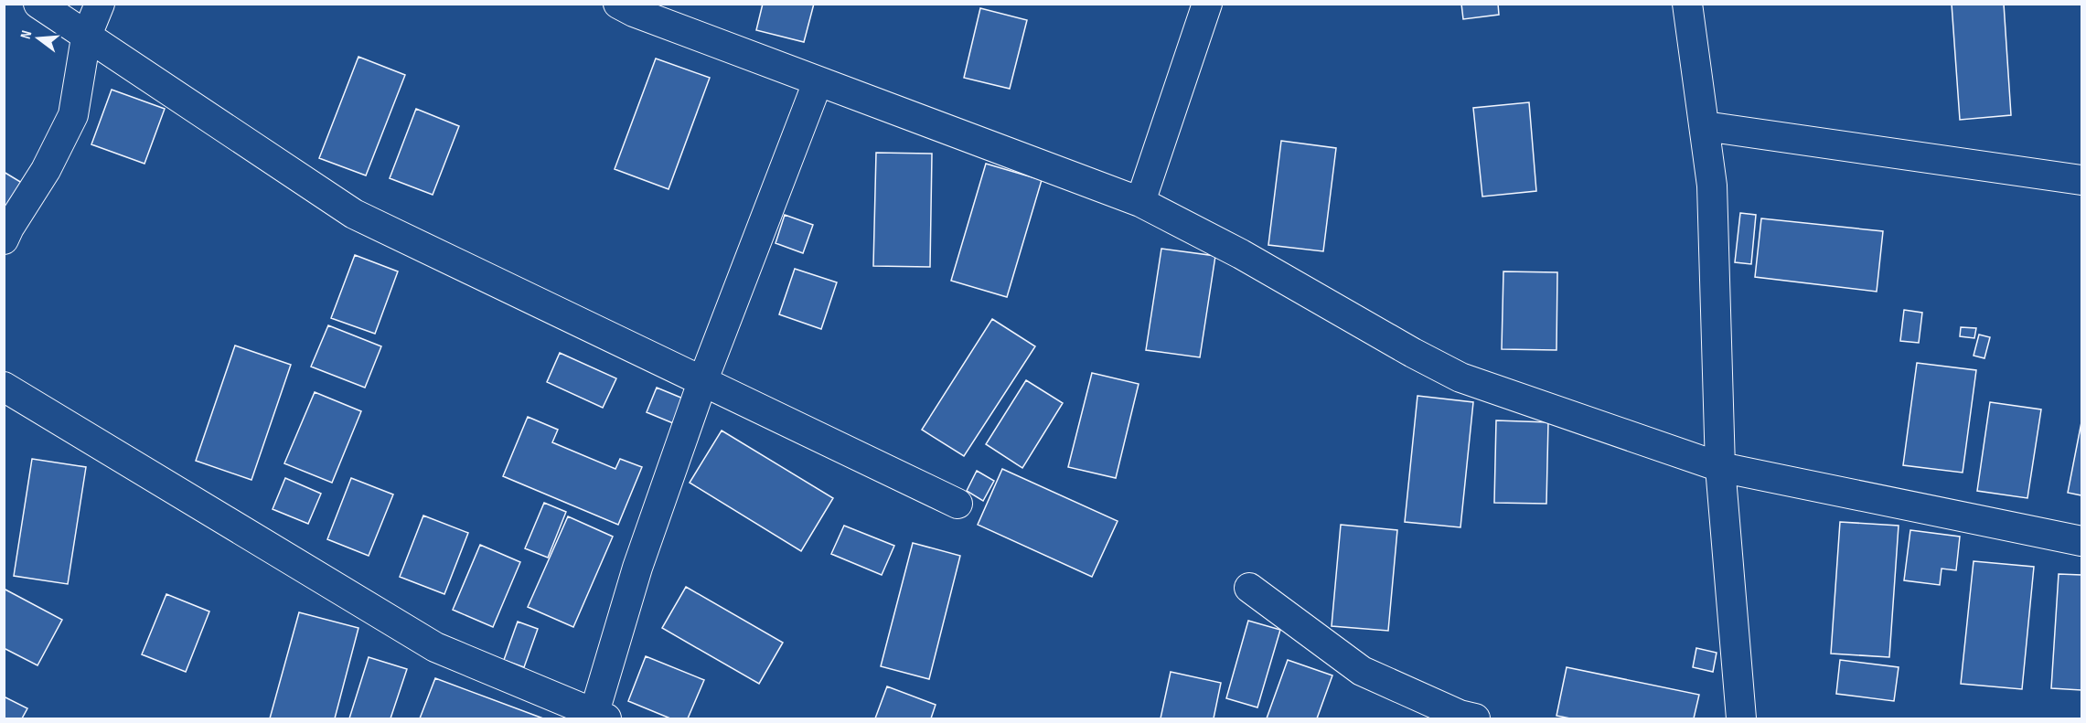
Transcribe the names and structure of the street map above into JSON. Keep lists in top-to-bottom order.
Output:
{
  "north": "left"
}
